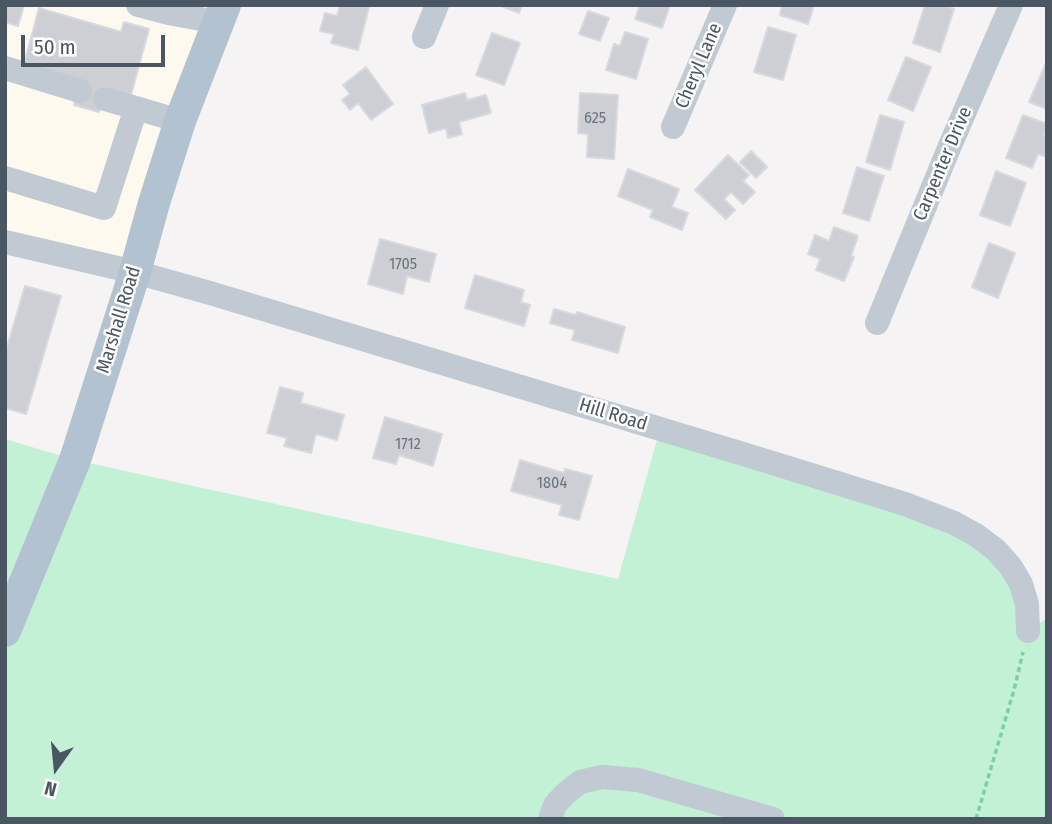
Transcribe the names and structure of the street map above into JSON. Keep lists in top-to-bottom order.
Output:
{
  "streets": {
    "main road": ["Marshall Road"],
    "street": ["Cheryl Lane", "Carpenter Drive", "Hill Road"]
  },
  "crossings": [
    ["Marshall Road", "Hill Road"]
  ],
  "house_numbers": [
    "625",
    "1705",
    "1712",
    "1804"
  ],
  "scale_bar": "50 m",
  "north": "bottom"
}
